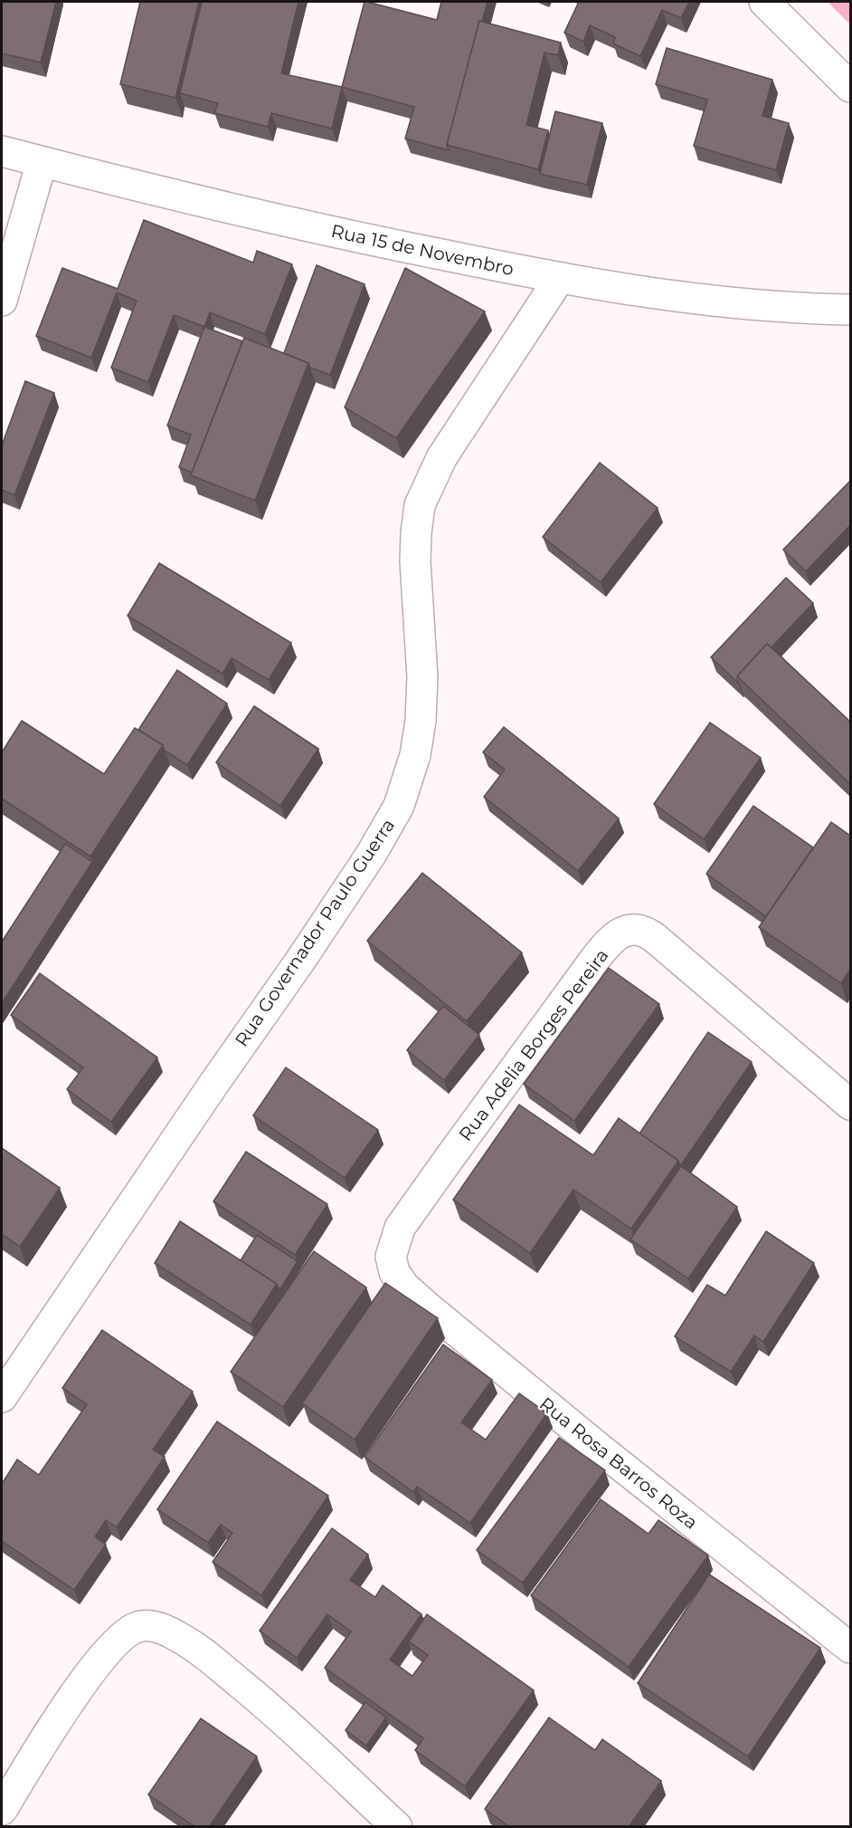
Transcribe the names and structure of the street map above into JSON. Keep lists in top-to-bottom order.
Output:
{
  "streets": {
    "street": [
      "Rua 15 de Novembro",
      "Rua Governador Paulo Guerra",
      "Rua Adelia Borges Pereira",
      "Rua Rosa Barros Roza"
    ]
  },
  "crossings": [
    ["Rua 15 de Novembro", "Rua Governador Paulo Guerra"],
    ["Rua Adelia Borges Pereira", "Rua Rosa Barros Roza"]
  ]
}
